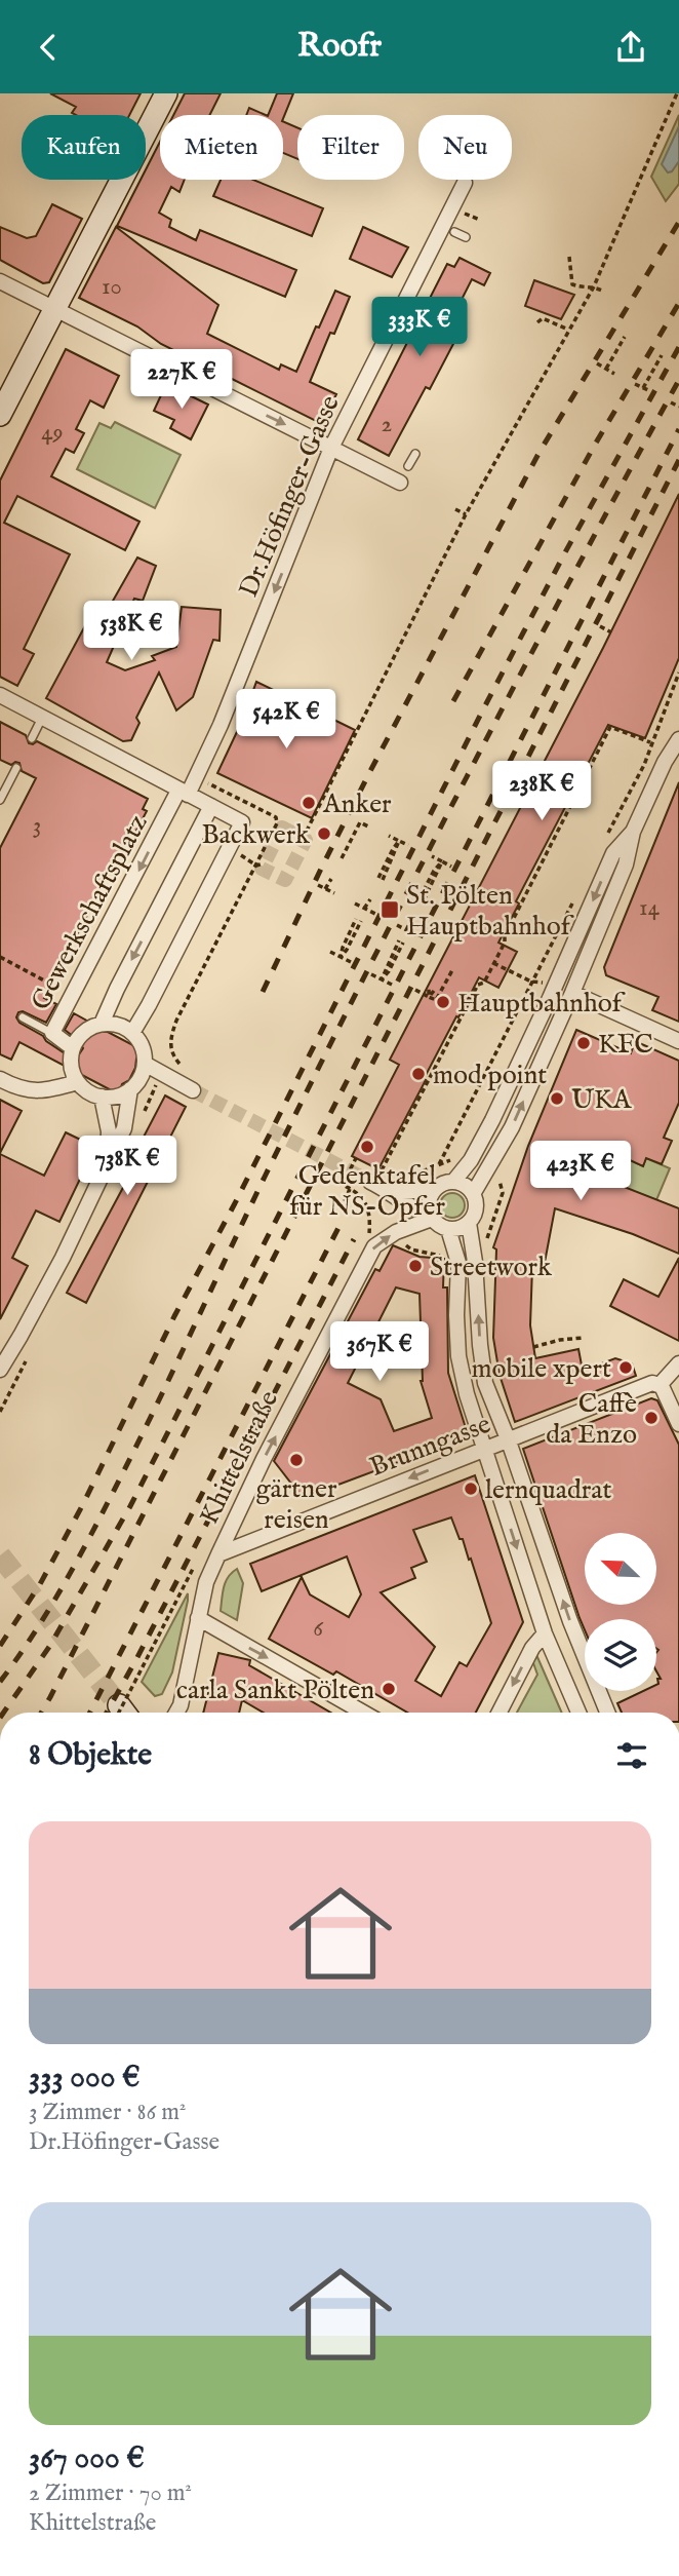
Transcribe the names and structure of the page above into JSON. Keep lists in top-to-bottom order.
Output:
{
  "streets": {
    "street": [
      "Dr.Höfinger-Gasse",
      "Gewerkschaftsplatz",
      "Brunngasse",
      "Khittelstraße"
    ]
  },
  "crossings": [
    ["Dr.Höfinger-Gasse", "Gewerkschaftsplatz"],
    ["Brunngasse", "Khittelstraße"]
  ],
  "one_way": ["Dr.Höfinger-Gasse", "Brunngasse", "Khittelstraße"],
  "places": {
    "other": [
      "Anker",
      "Backwerk",
      "Hauptbahnhof",
      "KFC",
      "mod point",
      "UKA",
      "Gedenktafel für NS-Opfer",
      "Streetwork",
      "mobile xpert",
      "Caffè da Enzo",
      "gärtner reisen",
      "lernquadrat",
      "carla Sankt Pölten"
    ],
    "transit": ["St. Pölten Hauptbahnhof"]
  },
  "house_numbers": [
    "10",
    "2",
    "49",
    "3",
    "14",
    "6"
  ],
  "north": "top left",
  "page": {
    "header": "Roofr",
    "chip": [
      "Kaufen",
      "Mieten",
      "Filter",
      "Neu"
    ],
    "price": [
      "333K €",
      "227K €",
      "538K €",
      "542K €",
      "238K €",
      "738K €",
      "423K €",
      "367K €"
    ],
    "heading": "8 Objekte",
    "list": [
      {
        "name": "333 000 €",
        "note": "3 Zimmer · 86 m² · Dr.Höfinger-Gasse"
      },
      {
        "name": "367 000 €",
        "note": "2 Zimmer · 70 m² · Khittelstraße"
      }
    ]
  }
}
